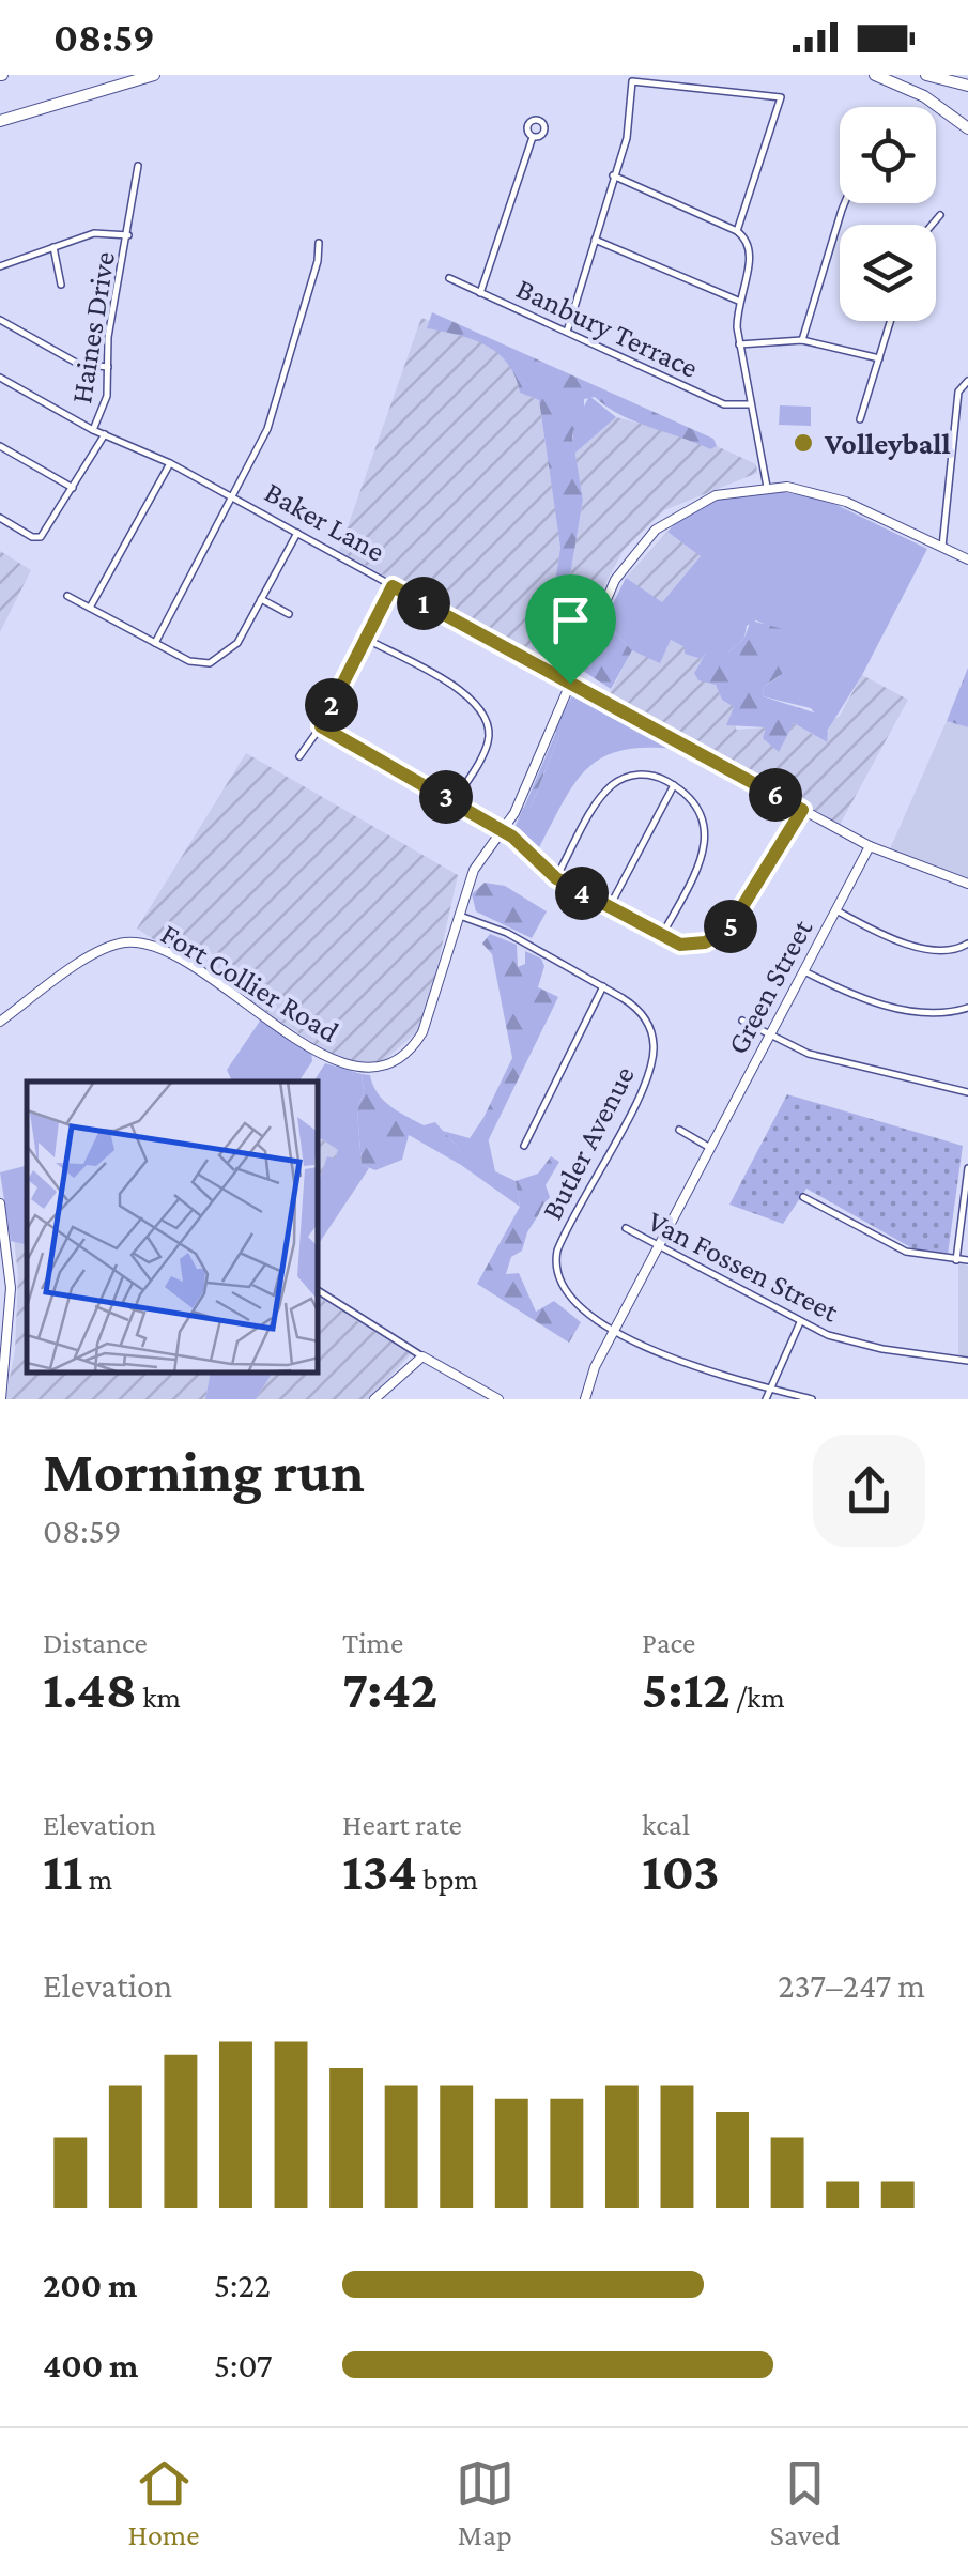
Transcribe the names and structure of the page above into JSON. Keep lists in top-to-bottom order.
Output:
{
  "streets": {
    "street": [
      "Haines Drive",
      "Banbury Terrace",
      "Baker Lane",
      "Fort Collier Road",
      "Green Street",
      "Butler Avenue",
      "Van Fossen Street"
    ]
  },
  "crossings": [
    ["Haines Drive", "Baker Lane"],
    ["Baker Lane", "Fort Collier Road"],
    ["Baker Lane", "Green Street"],
    ["Fort Collier Road", "Butler Avenue"],
    ["Green Street", "Butler Avenue"],
    ["Green Street", "Van Fossen Street"]
  ],
  "places": ["Volleyball"],
  "page": {
    "status": "08:59",
    "pins": [
      "1",
      "2",
      "6",
      "3",
      "4",
      "5"
    ],
    "heading": ["Morning run", "08:59"],
    "stats": [
      ["Distance", "1.48 km"],
      ["Time", "7:42"],
      ["Pace", "5:12 /km"],
      ["Elevation", "11 m"],
      ["Heart rate", "134 bpm"],
      ["kcal", "103"]
    ],
    "chart": ["Elevation", "237–247 m"],
    "list": [
      {
        "name": "200 m",
        "note": "5:22"
      },
      {
        "name": "400 m",
        "note": "5:07"
      }
    ],
    "tabs": ["Home", "Map", "Saved"]
  }
}
